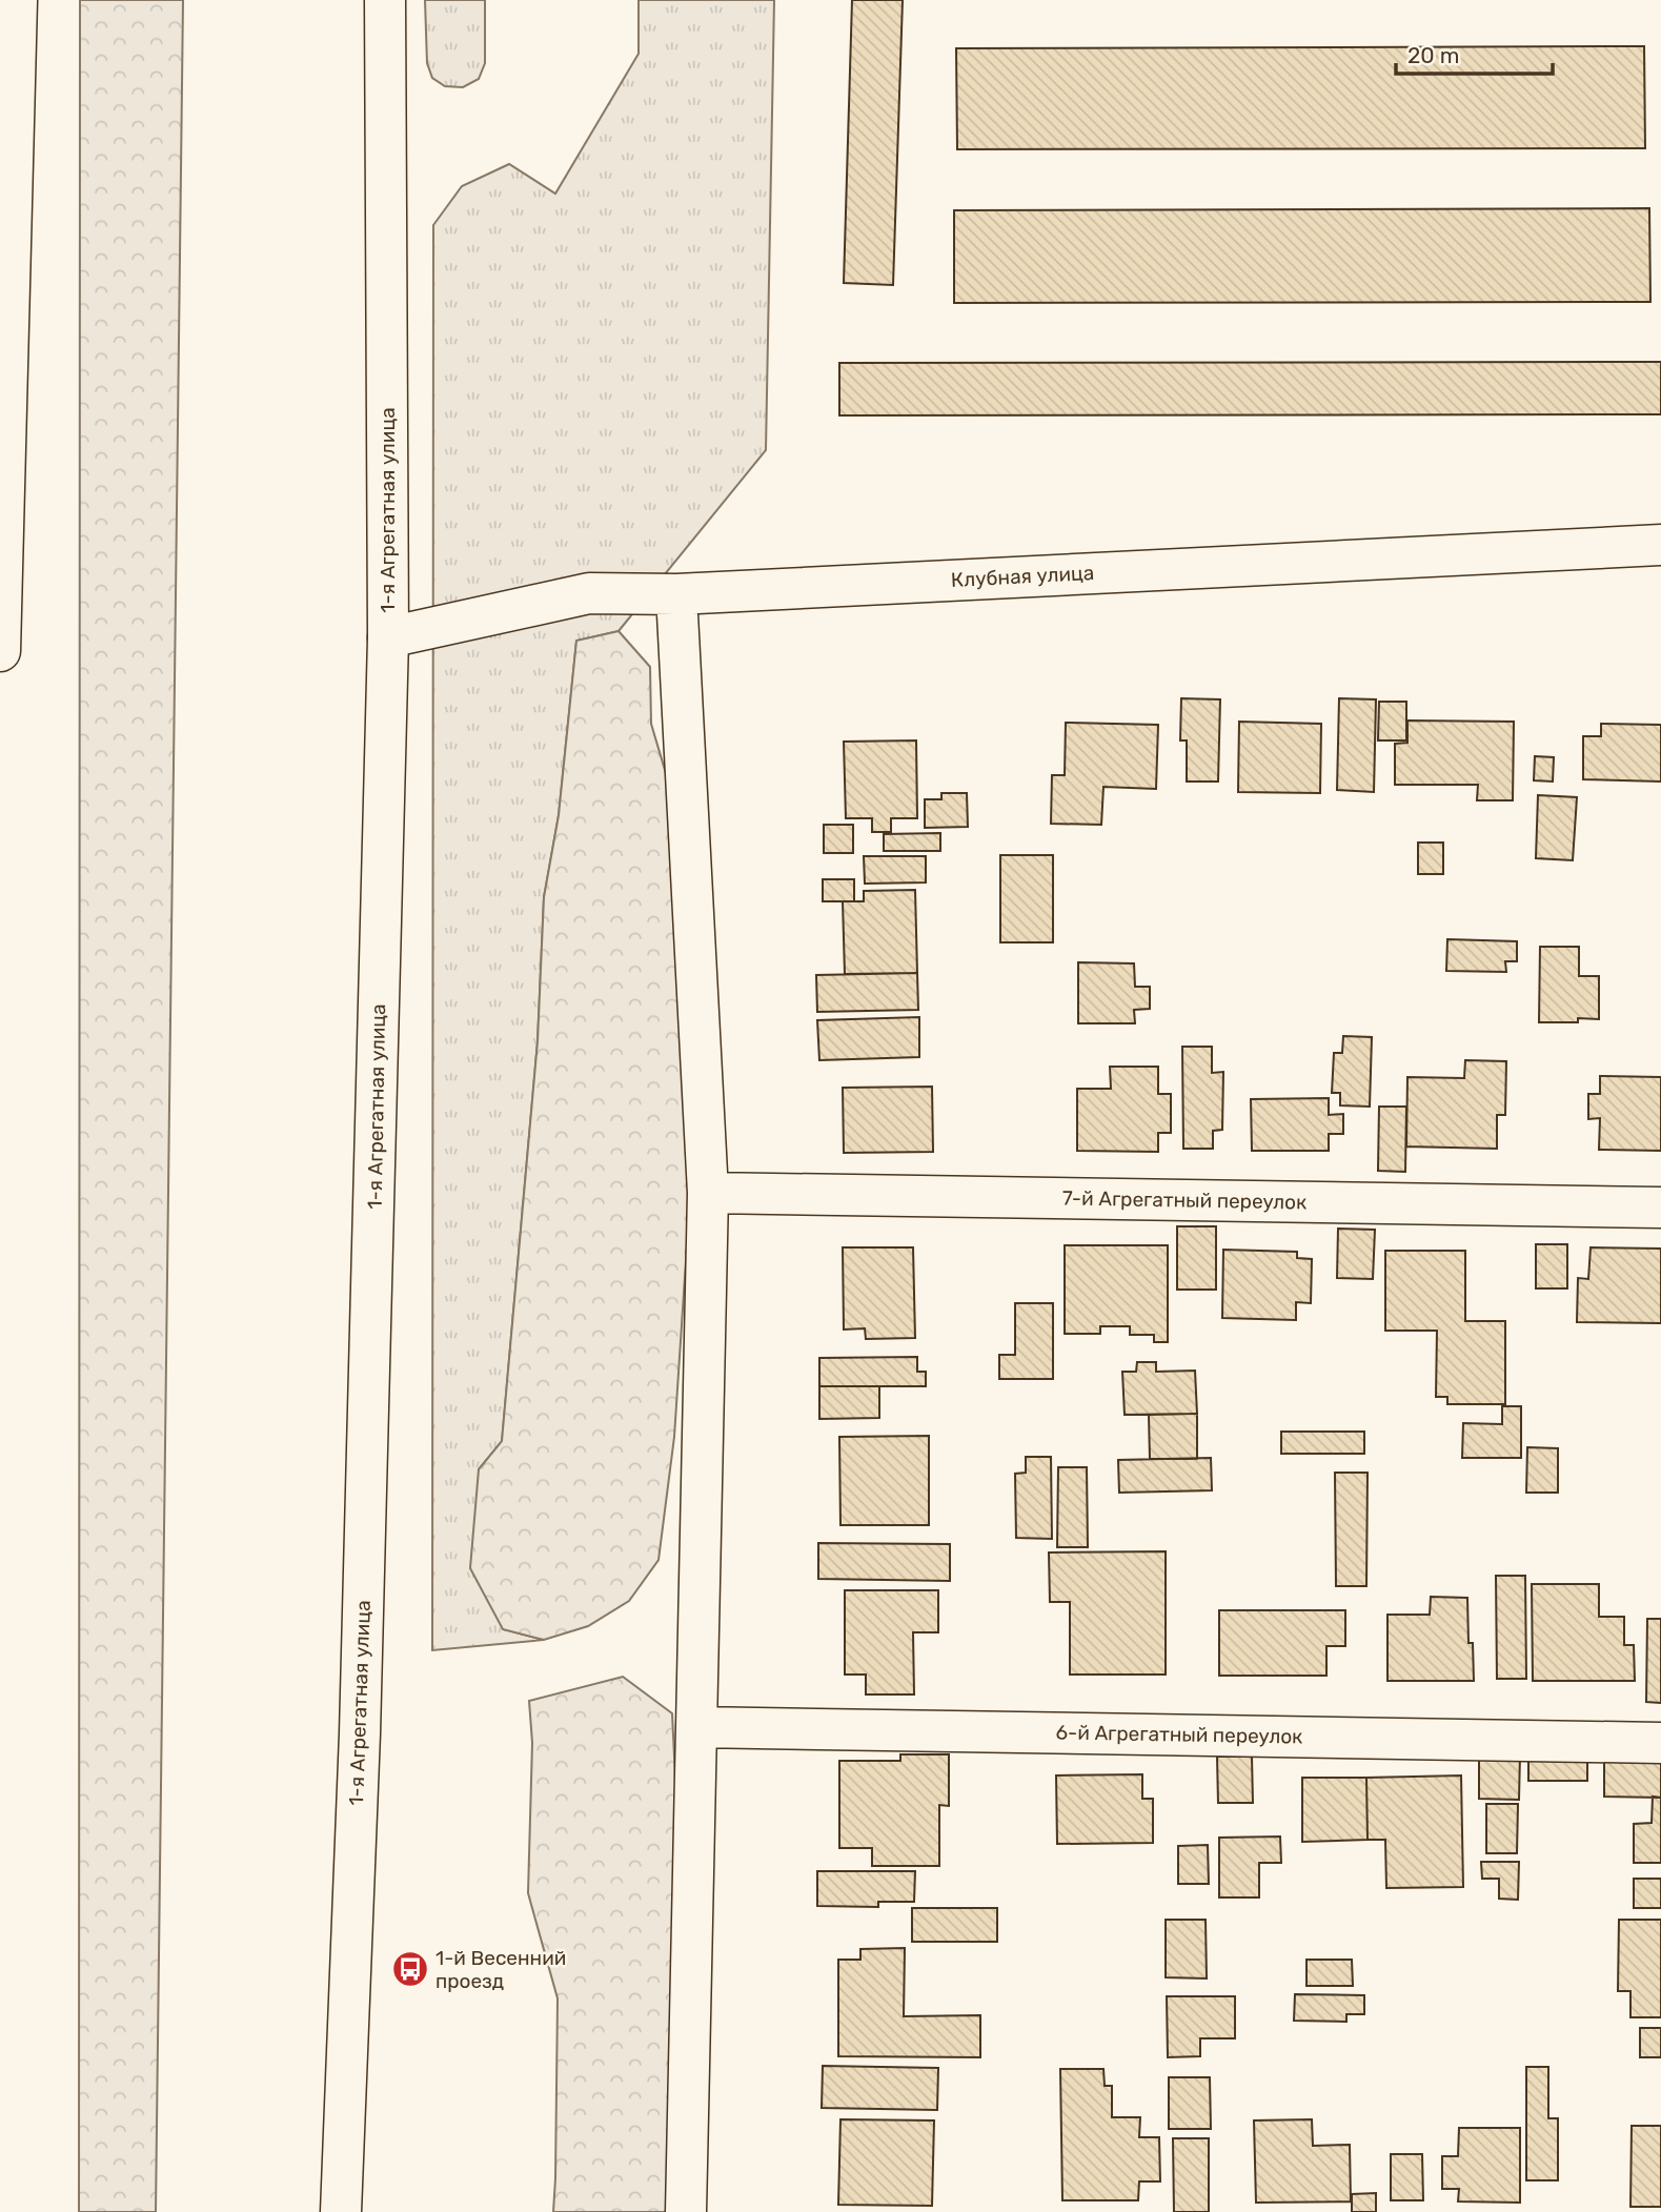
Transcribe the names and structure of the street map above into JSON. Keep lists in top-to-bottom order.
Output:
{
  "streets": {
    "street": [
      "1-я Агрегатная улица",
      "Клубная улица",
      "7-й Агрегатный переулок",
      "6-й Агрегатный переулок"
    ]
  },
  "crossings": [
    ["1-я Агрегатная улица", "Клубная улица"]
  ],
  "places": {
    "bus stop": ["1-й Весенний проезд"]
  },
  "scale_bar": "20 m"
}
